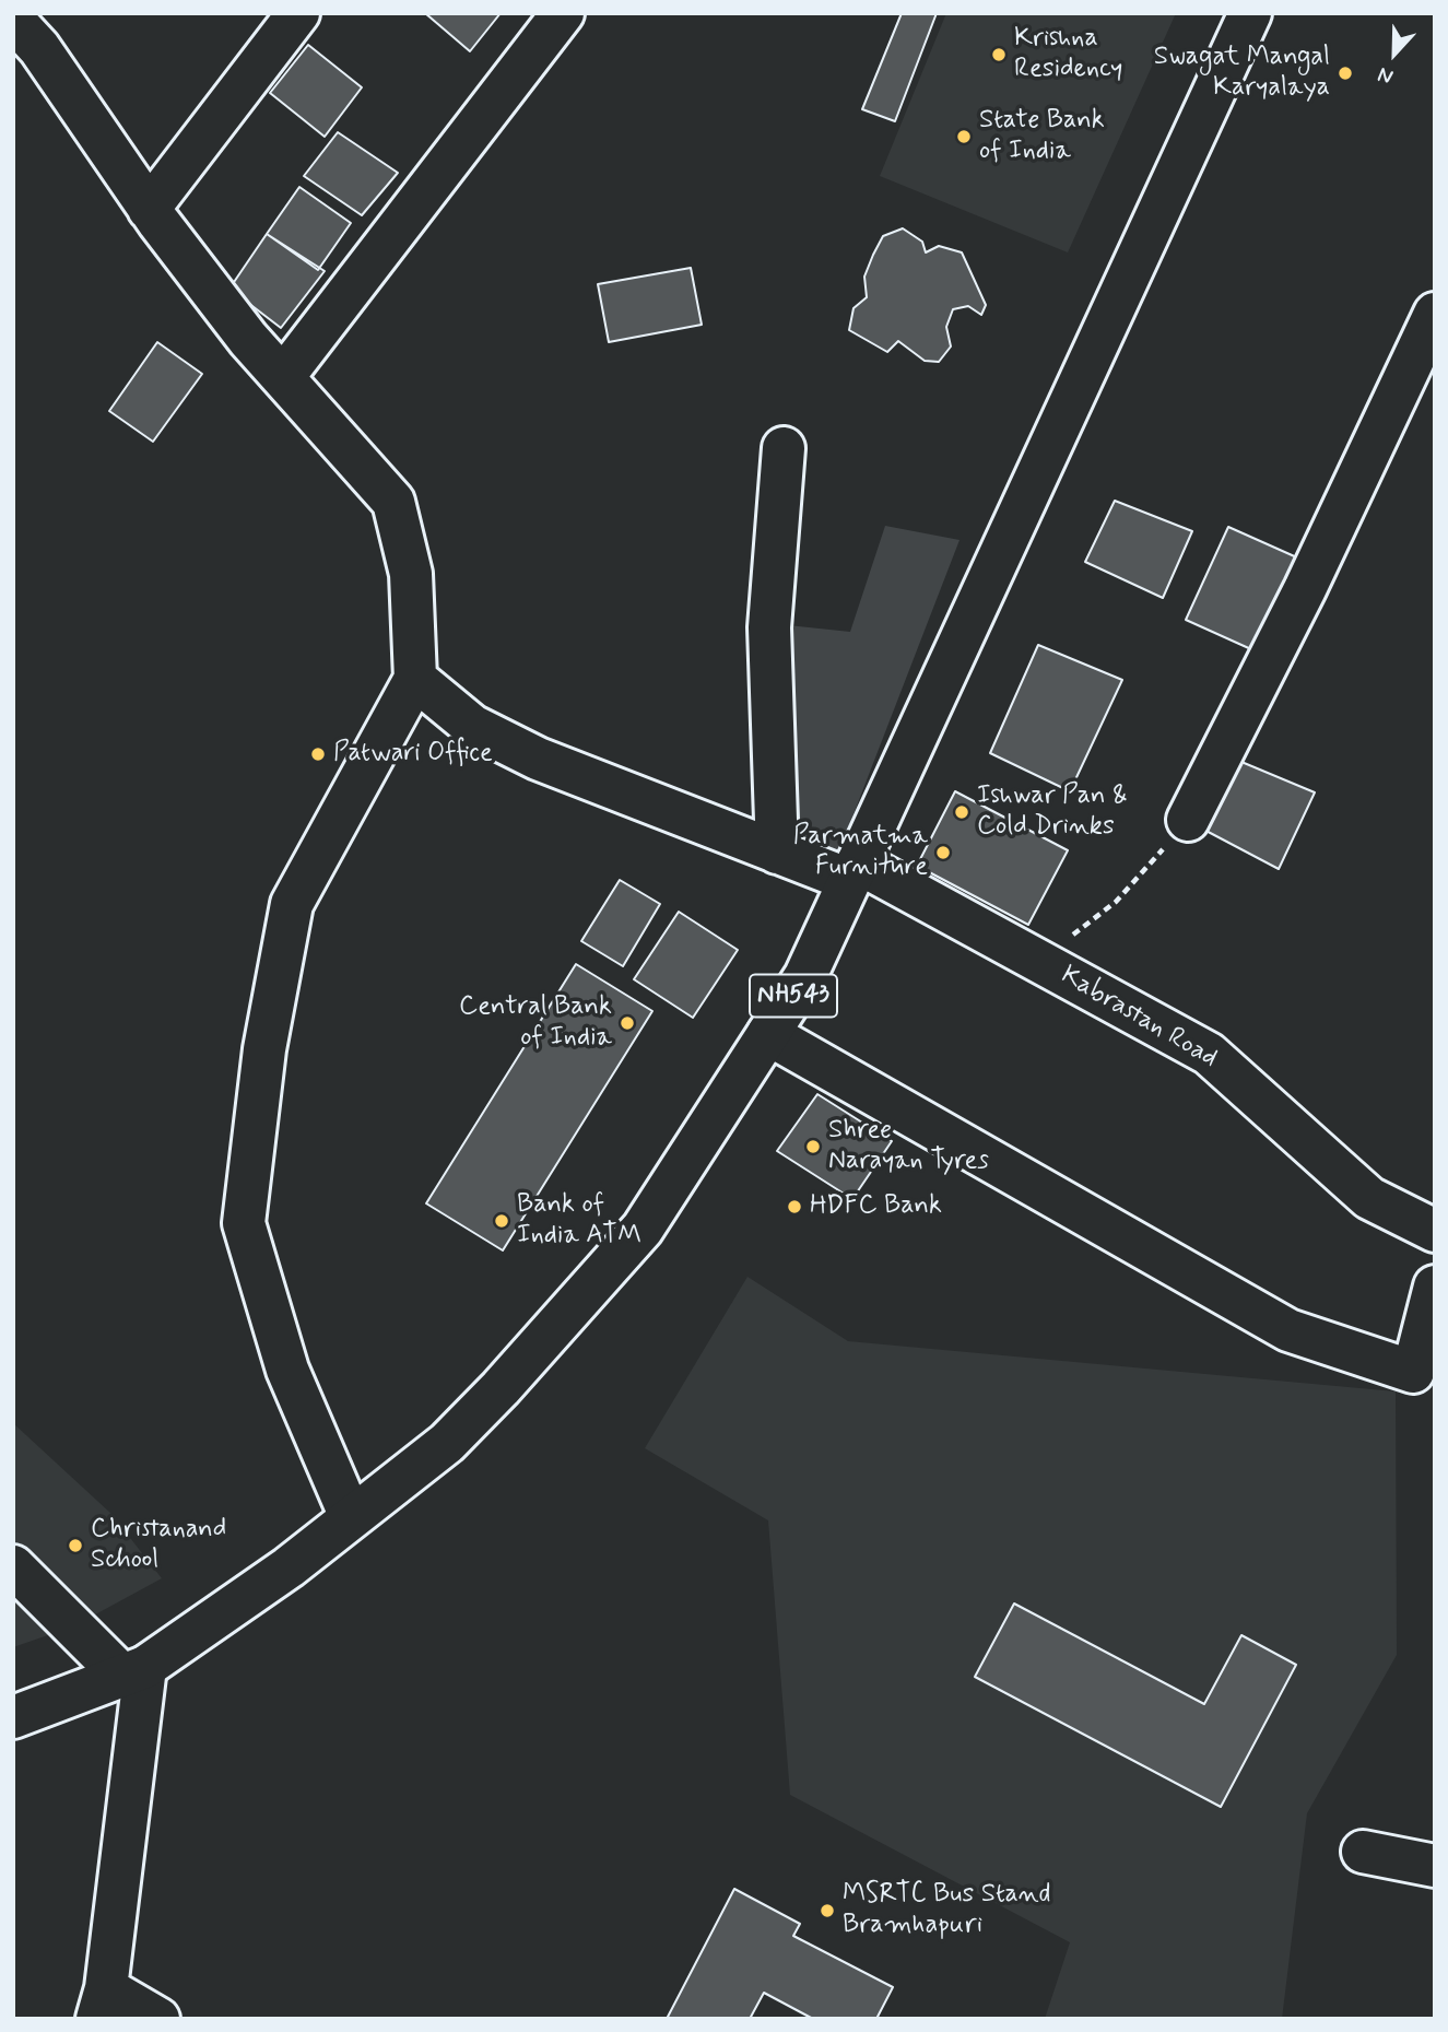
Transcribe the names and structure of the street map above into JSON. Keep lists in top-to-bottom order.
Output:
{
  "streets": {
    "main road": ["NH543", "Kabrastan Road"]
  },
  "crossings": [
    ["NH543", "Kabrastan Road"]
  ],
  "places": [
    "Krishna Residency",
    "Swagat Mangal Karyalaya",
    "State Bank of India",
    "Patwari Office",
    "Ishwar Pan & Cold Drinks",
    "Parmatma Furniture",
    "Central Bank of India",
    "Shree Narayan Tyres",
    "HDFC Bank",
    "Bank of India ATM",
    "Christanand School",
    "MSRTC Bus Stand Bramhapuri"
  ],
  "north": "bottom"
}
